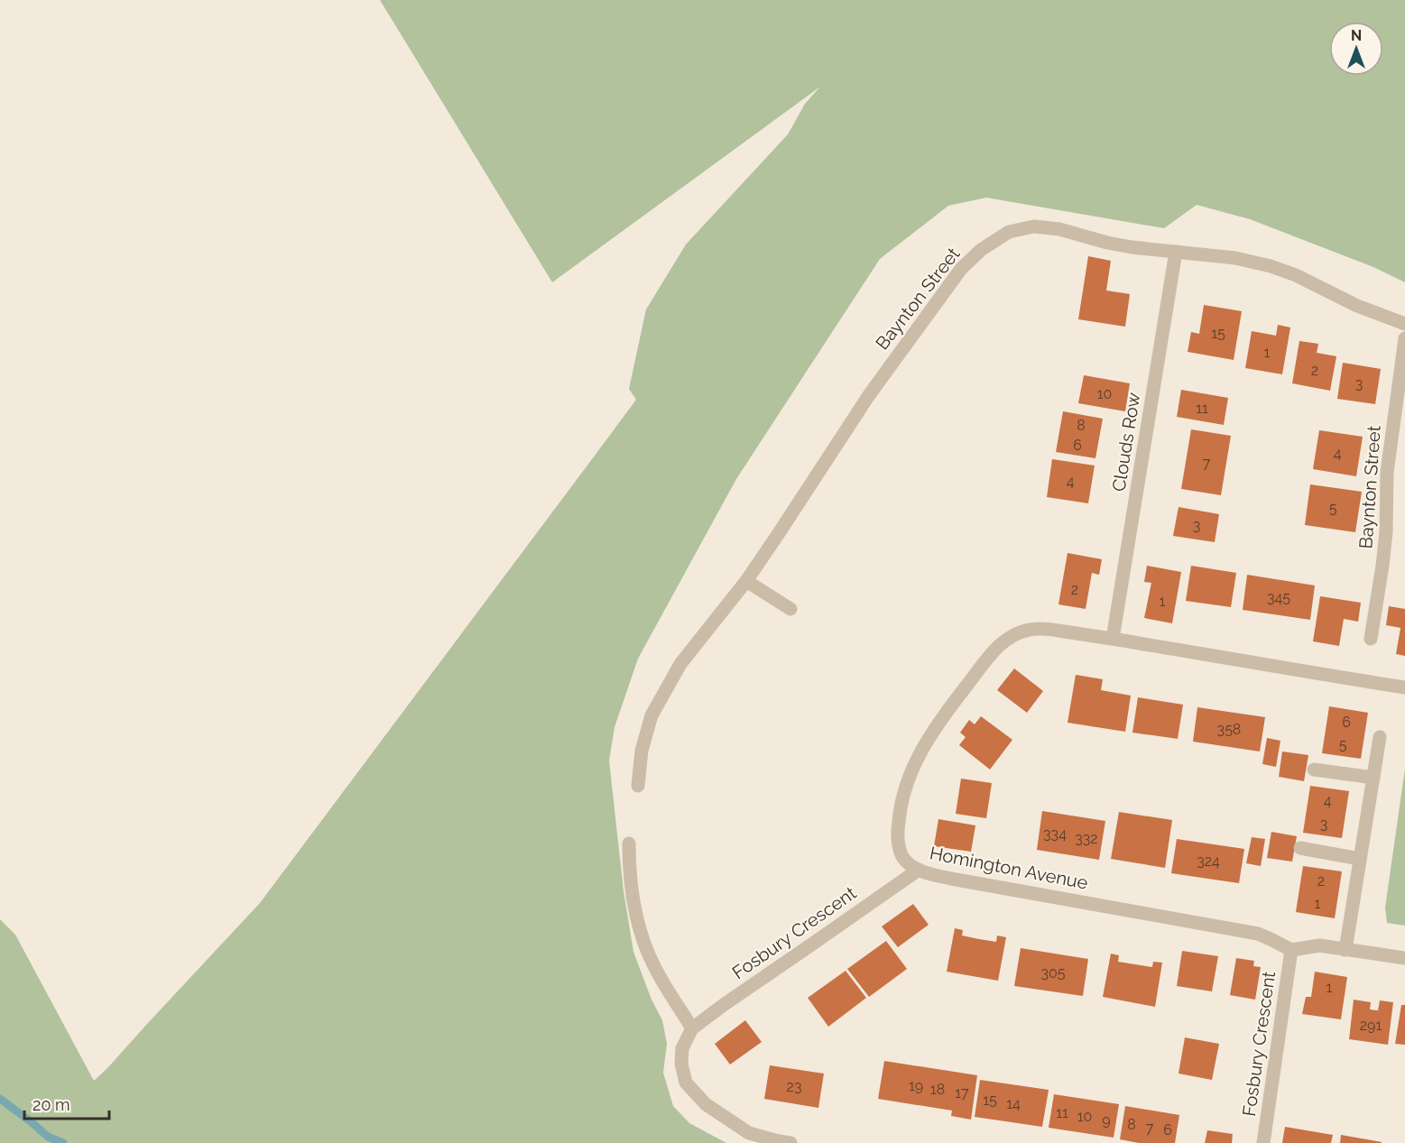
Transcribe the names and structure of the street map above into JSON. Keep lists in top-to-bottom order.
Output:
{
  "streets": {
    "street": [
      "Baynton Street",
      "Clouds Row",
      "Homington Avenue",
      "Fosbury Crescent"
    ]
  },
  "crossings": [
    ["Baynton Street", "Clouds Row"],
    ["Clouds Row", "Homington Avenue"],
    ["Homington Avenue", "Fosbury Crescent"]
  ],
  "house_numbers": [
    "15",
    "1",
    "2",
    "3",
    "10",
    "11",
    "8",
    "6",
    "4",
    "7",
    "4",
    "5",
    "3",
    "2",
    "345",
    "1",
    "6",
    "358",
    "5",
    "4",
    "3",
    "334",
    "332",
    "324",
    "2",
    "1",
    "305",
    "1",
    "291",
    "19",
    "23",
    "18",
    "17",
    "15",
    "14",
    "11",
    "10",
    "9",
    "8",
    "7",
    "6"
  ],
  "scale_bar": "20 m",
  "north": "top"
}
